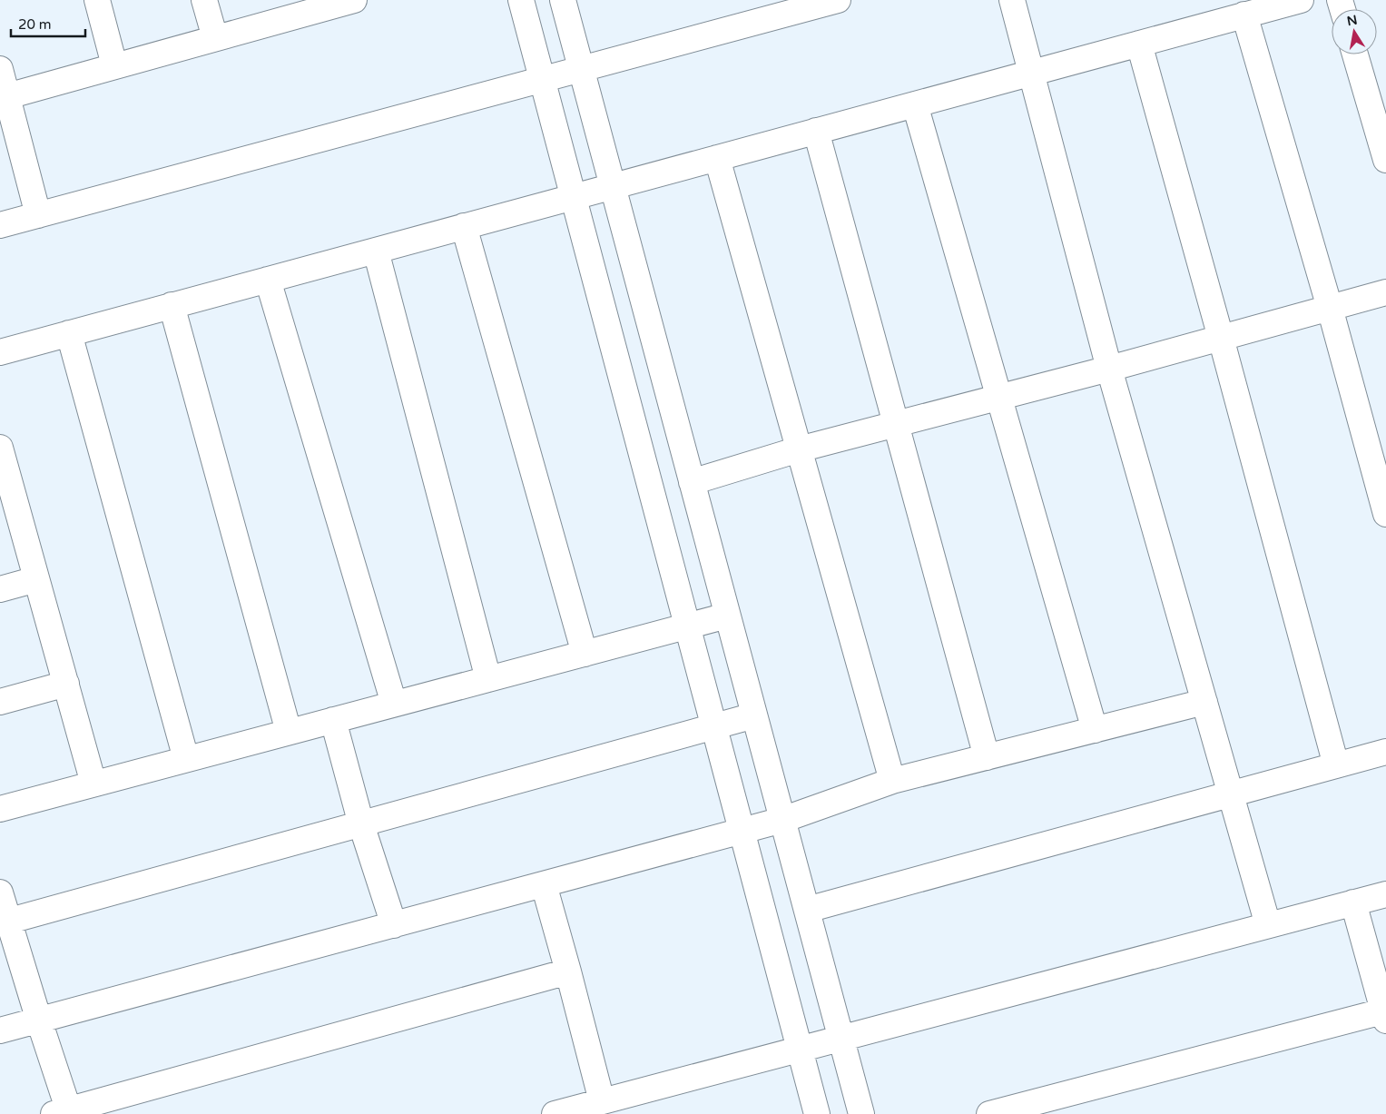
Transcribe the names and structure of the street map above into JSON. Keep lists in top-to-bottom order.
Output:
{
  "scale_bar": "20 m",
  "north": "top"
}
